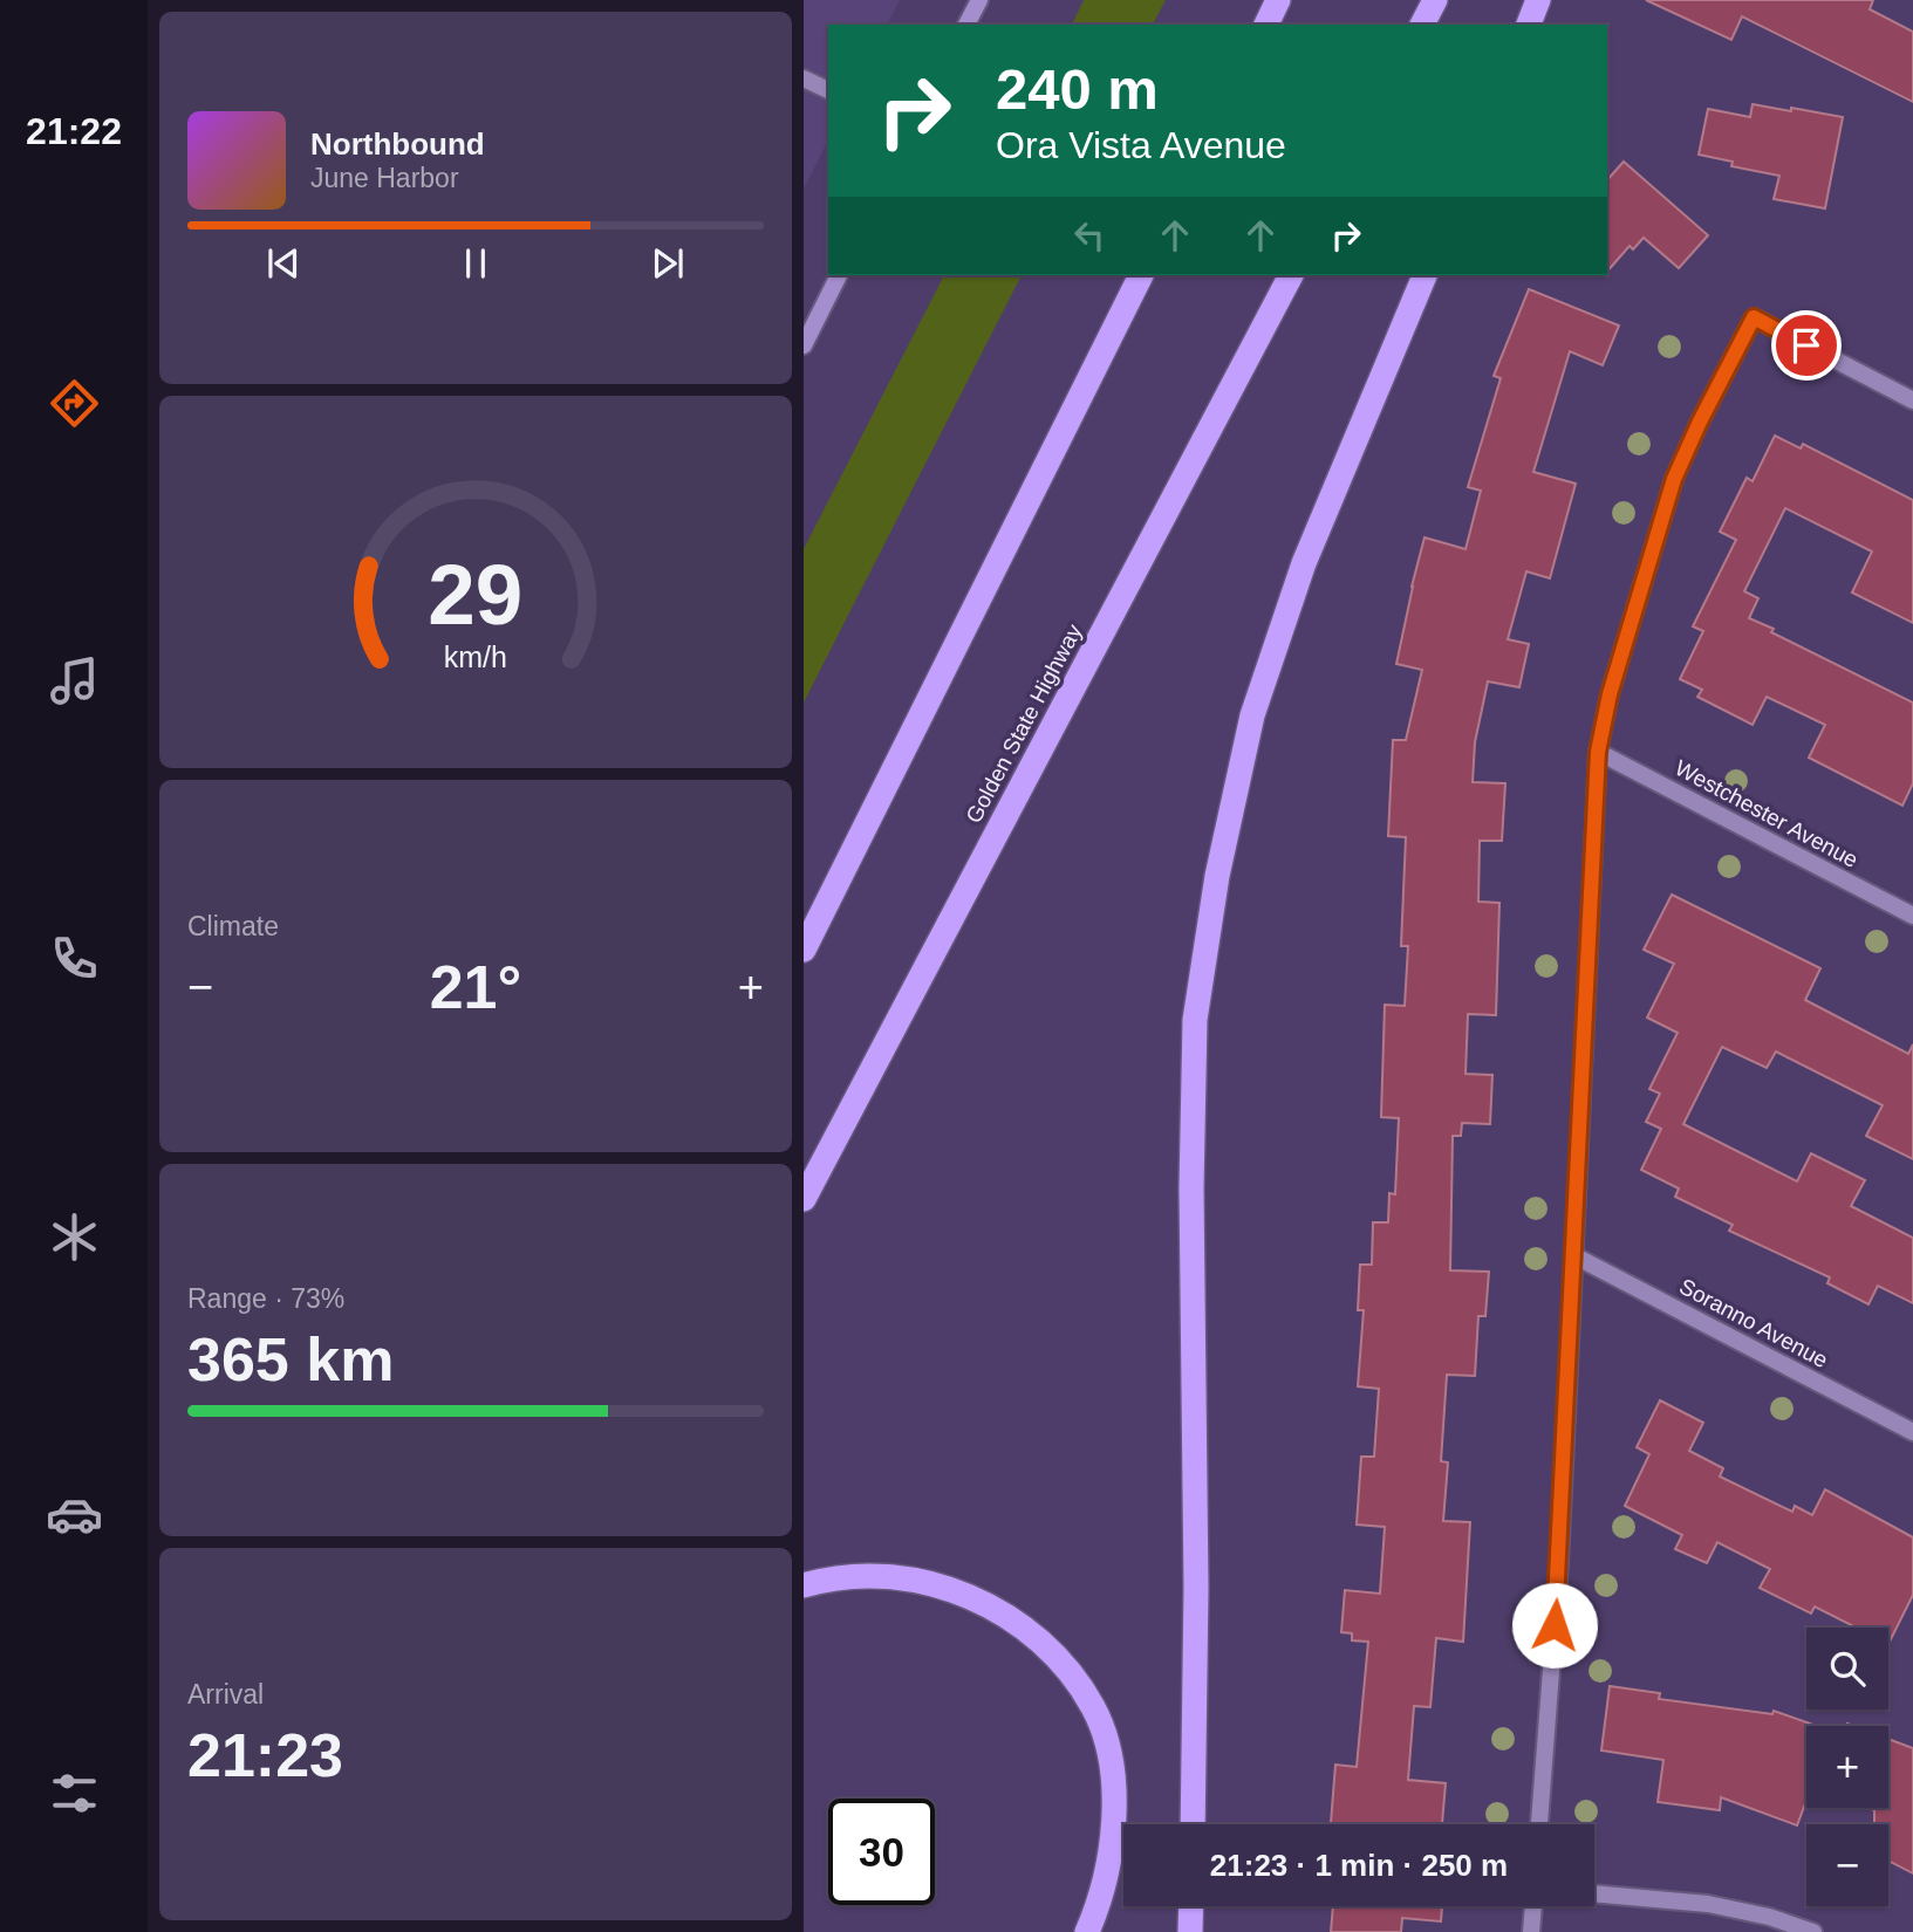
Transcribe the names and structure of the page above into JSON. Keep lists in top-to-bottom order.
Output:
{
  "streets": {
    "highway": ["Golden State Highway"],
    "street": ["Westchester Avenue", "Soranno Avenue"]
  },
  "page": {
    "tabs": "21:22",
    "turn": ["240 m", "Ora Vista Avenue"],
    "song": ["Northbound", "June Harbor"],
    "tile": [
      "Climate",
      ["Range · 73%", "365 km"],
      ["Arrival", "21:23"]
    ],
    "heat": ["−", "21°", "+"],
    "map_buttons": ["+", "−"],
    "limit": "30",
    "trip": "21:23 · 1 min · 250 m",
    "gauge": ["29", "km/h"]
  }
}
